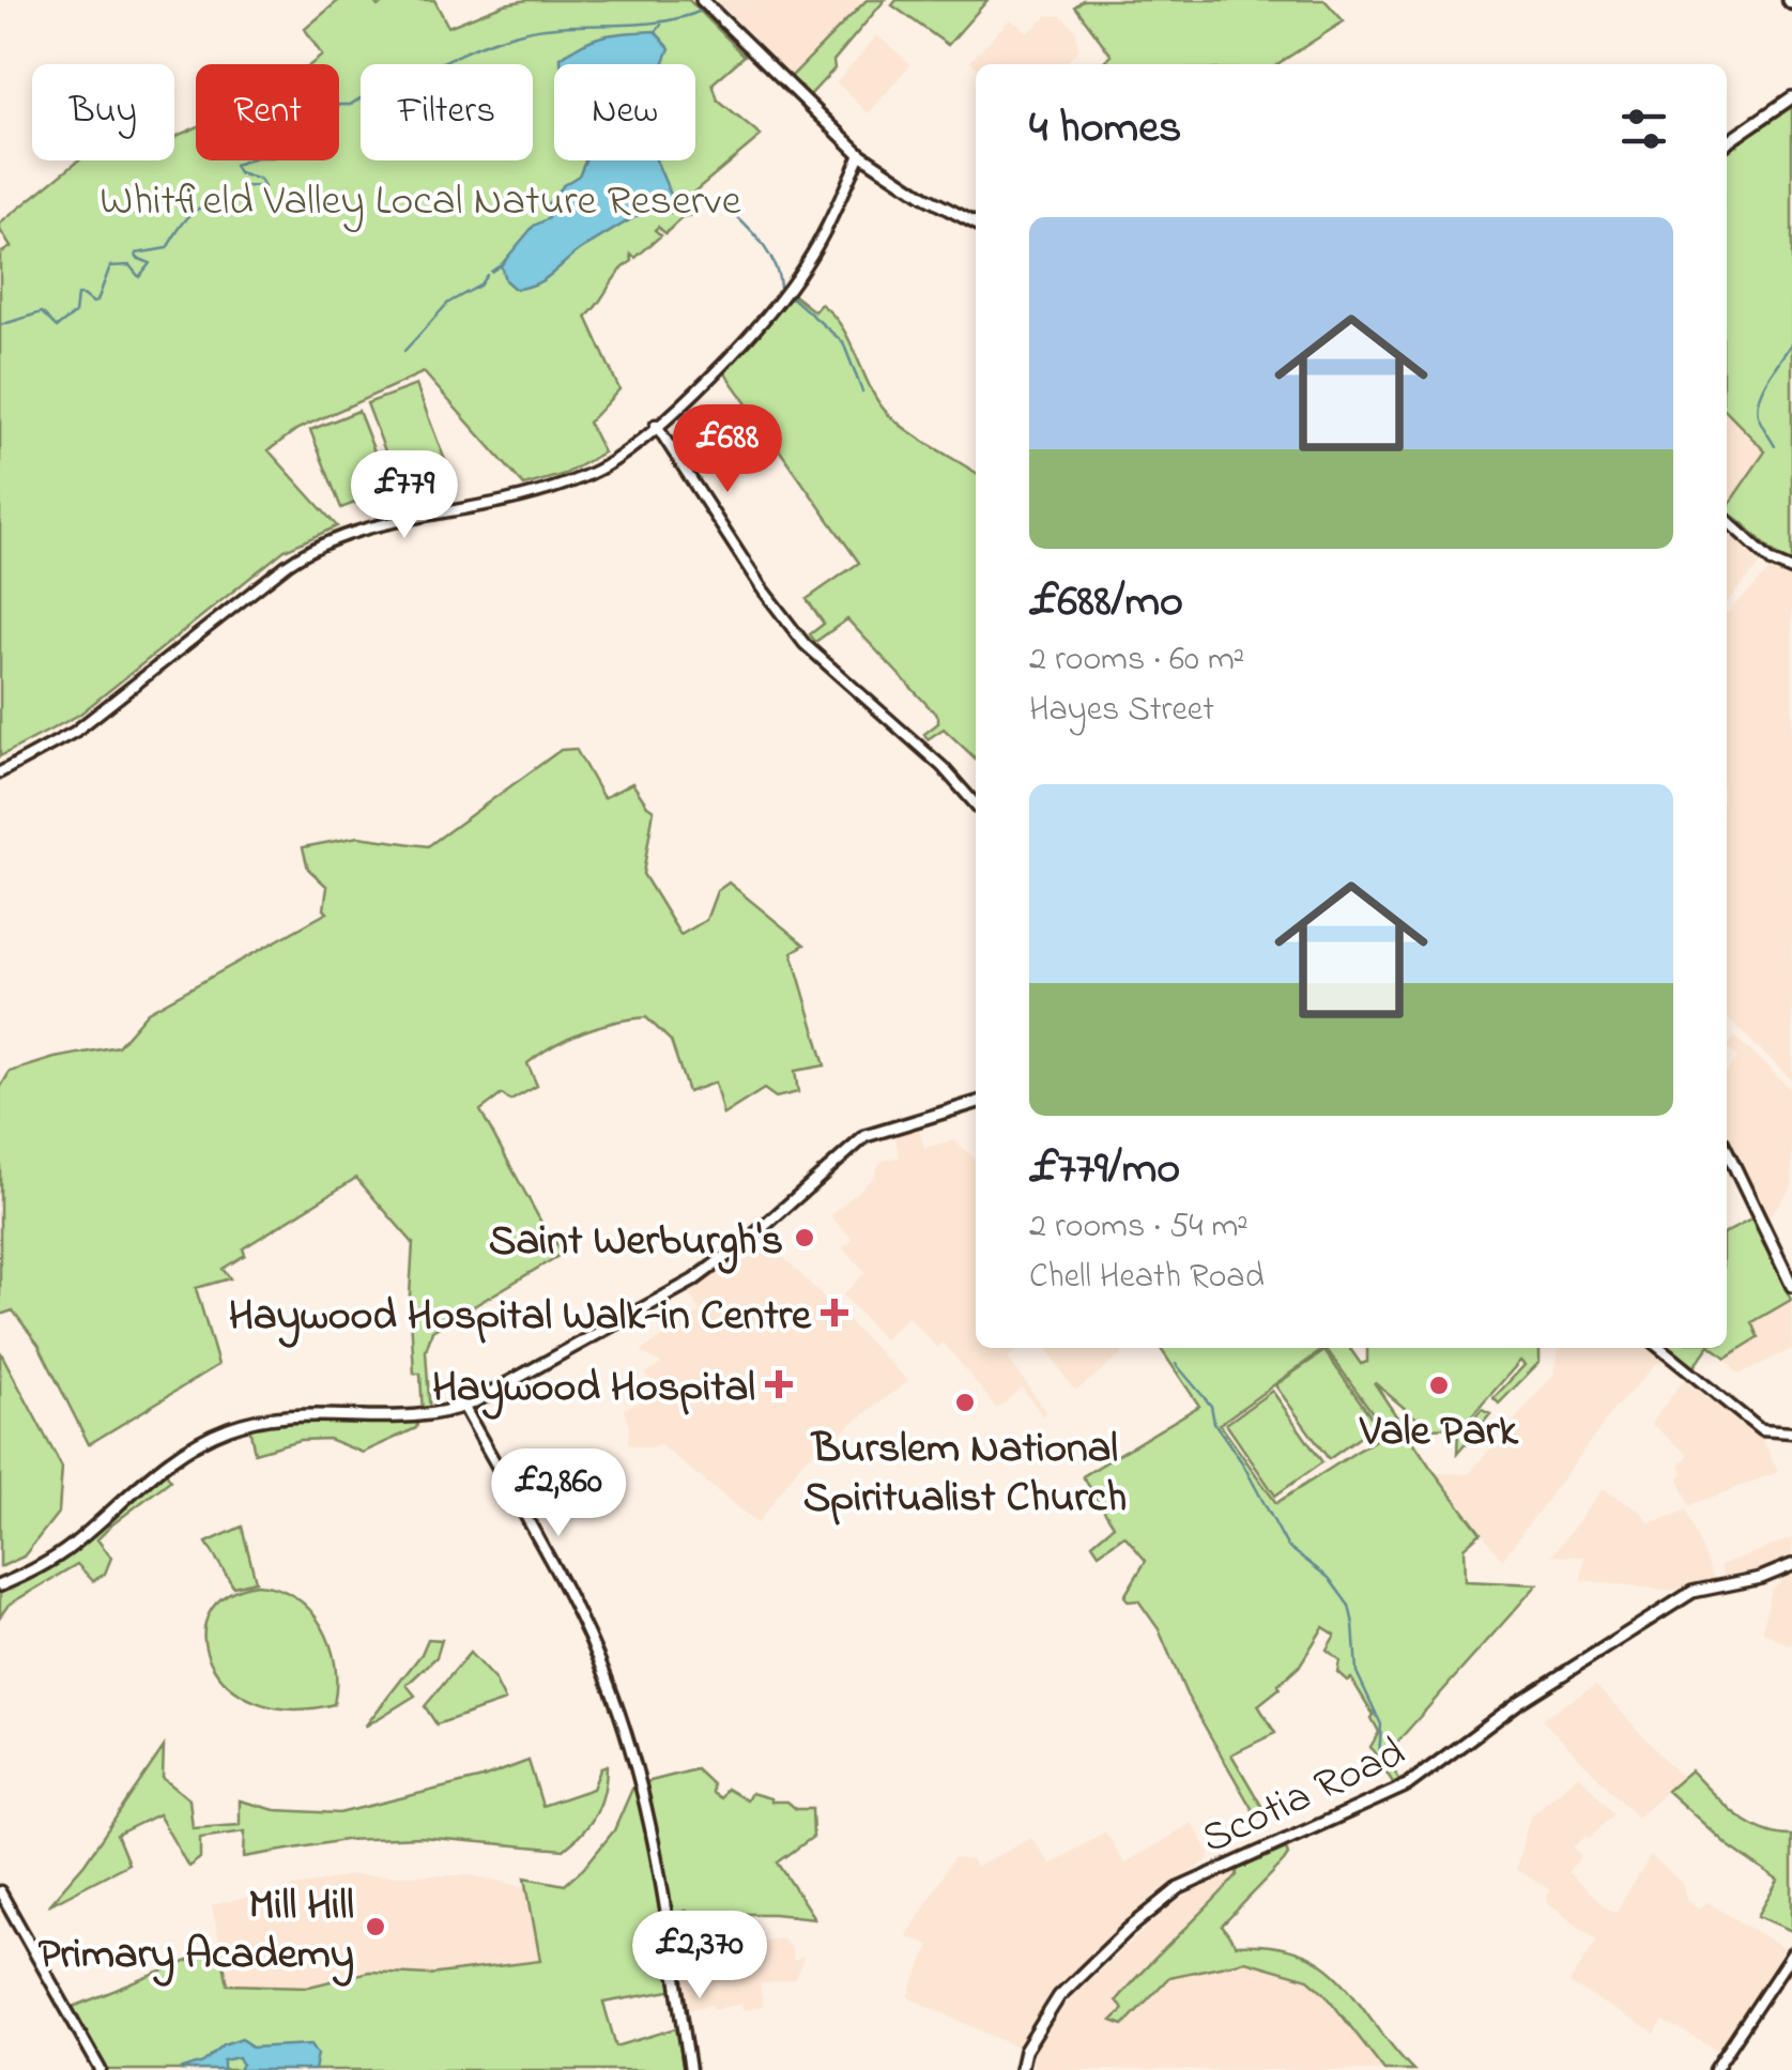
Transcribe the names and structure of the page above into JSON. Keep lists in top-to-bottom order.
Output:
{
  "streets": {
    "main road": ["Scotia Road"]
  },
  "parks": ["Whitfield Valley Local Nature Reserve"],
  "places": {
    "other": [
      "Saint Werburgh's",
      "Vale Park",
      "Burslem National Spiritualist Church",
      "Mill Hill Primary Academy"
    ],
    "health": ["Haywood Hospital Walk-in Centre", "Haywood Hospital"]
  },
  "page": {
    "chip": [
      "Buy",
      "Rent",
      "Filters",
      "New"
    ],
    "heading": "4 homes",
    "list": [
      {
        "name": "£688/mo",
        "note": "2 rooms · 60 m² · Hayes Street"
      },
      {
        "name": "£779/mo",
        "note": "2 rooms · 54 m² · Chell Heath Road"
      }
    ],
    "price": [
      "£688",
      "£779",
      "£2,860",
      "£2,370"
    ]
  }
}
